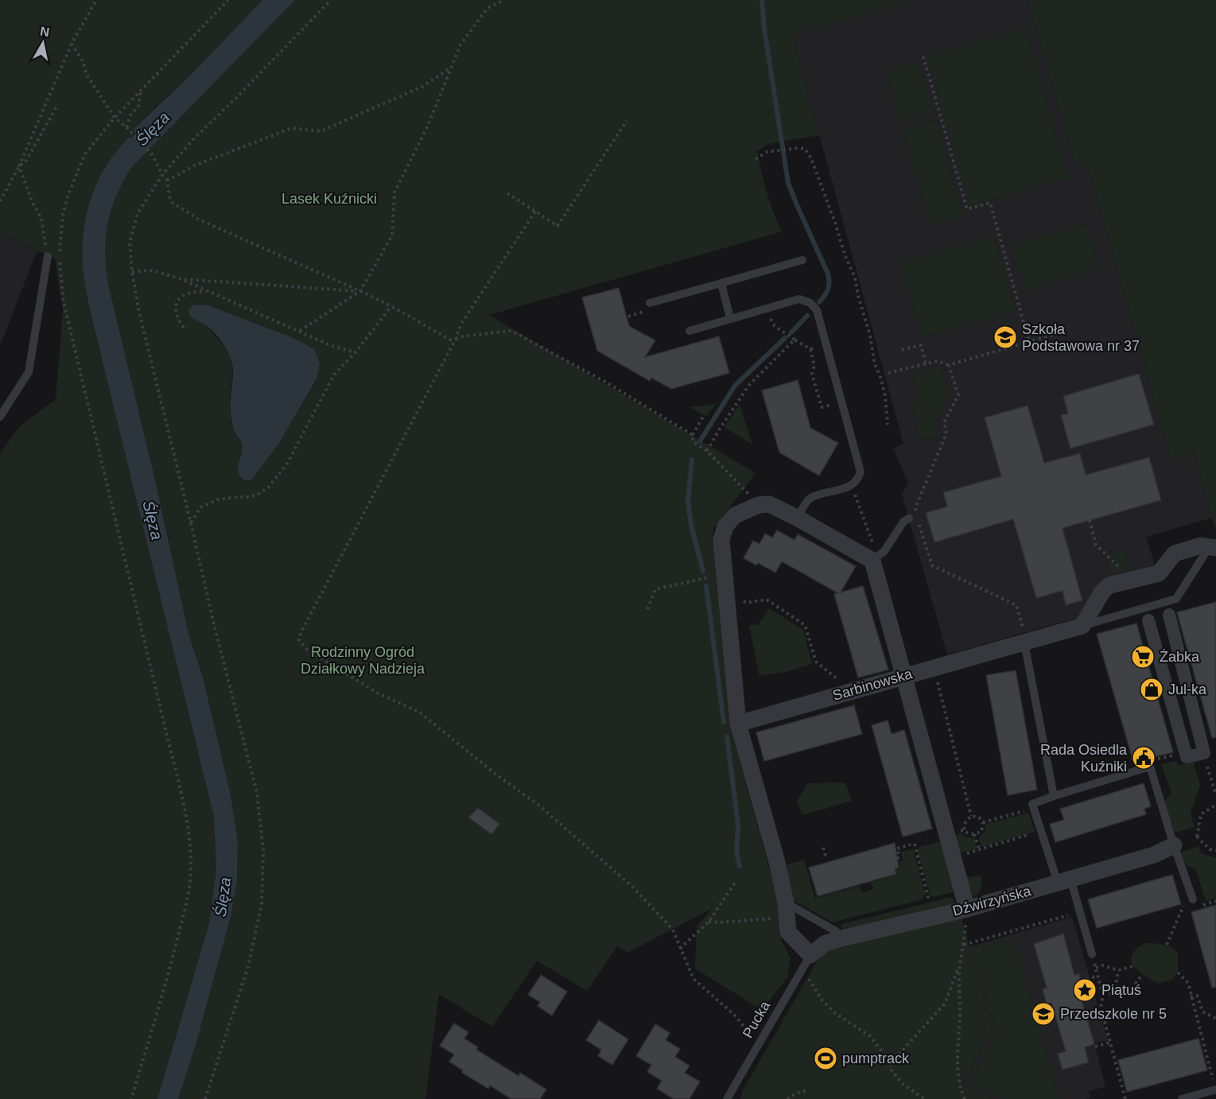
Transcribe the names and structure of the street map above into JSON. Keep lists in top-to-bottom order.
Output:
{
  "streets": {
    "street": ["Sarbinowska", "Dźwirzyńska"],
    "lane": ["Pucka"]
  },
  "crossings": [
    ["Dźwirzyńska", "Pucka"]
  ],
  "water": ["Ślęza"],
  "parks": ["Lasek Kuźnicki", "Rodzinny Ogród Działkowy Nadzieja"],
  "places": {
    "school or university": ["Szkoła Podstawowa nr 37", "Przedszkole nr 5"],
    "supermarket": ["Żabka"],
    "shop": ["Jul-ka"],
    "public building": ["Rada Osiedla Kuźniki"],
    "place": ["Piątuś"],
    "sports": ["pumptrack"]
  },
  "north": "top"
}
